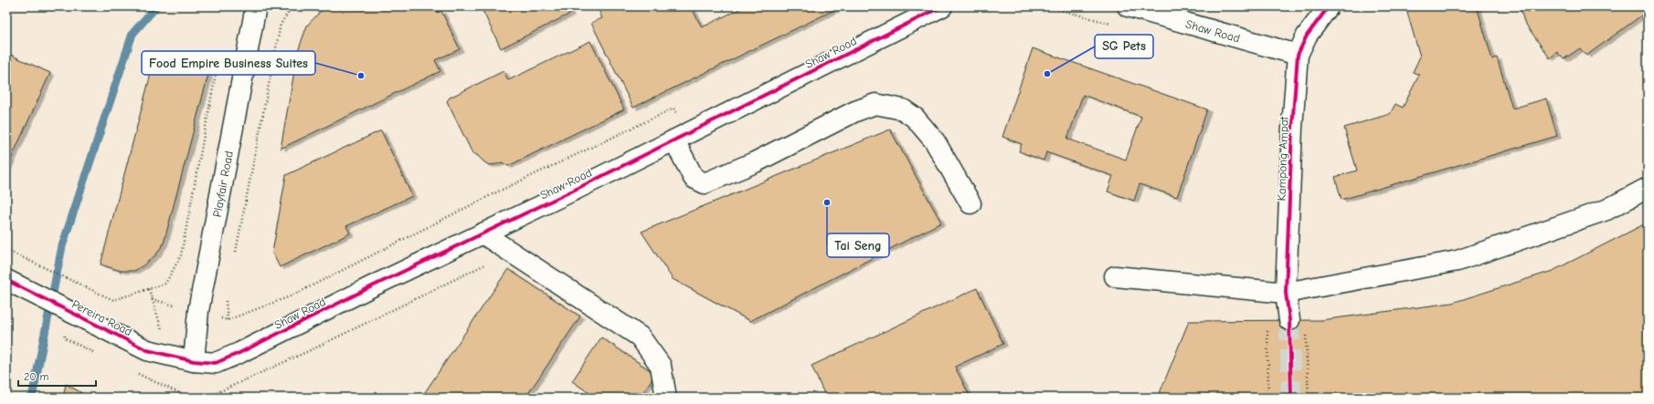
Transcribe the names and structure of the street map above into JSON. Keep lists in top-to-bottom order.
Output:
{
  "streets": {
    "street": [
      "Shaw Road",
      "Kampong Ampat",
      "Playfair Road",
      "Pereira Road"
    ]
  },
  "crossings": [
    ["Shaw Road", "Kampong Ampat"],
    ["Shaw Road", "Playfair Road"],
    ["Shaw Road", "Pereira Road"],
    ["Playfair Road", "Pereira Road"]
  ],
  "places": ["SG Pets", "Food Empire Business Suites", "Tai Seng"],
  "scale_bar": "20 m"
}
